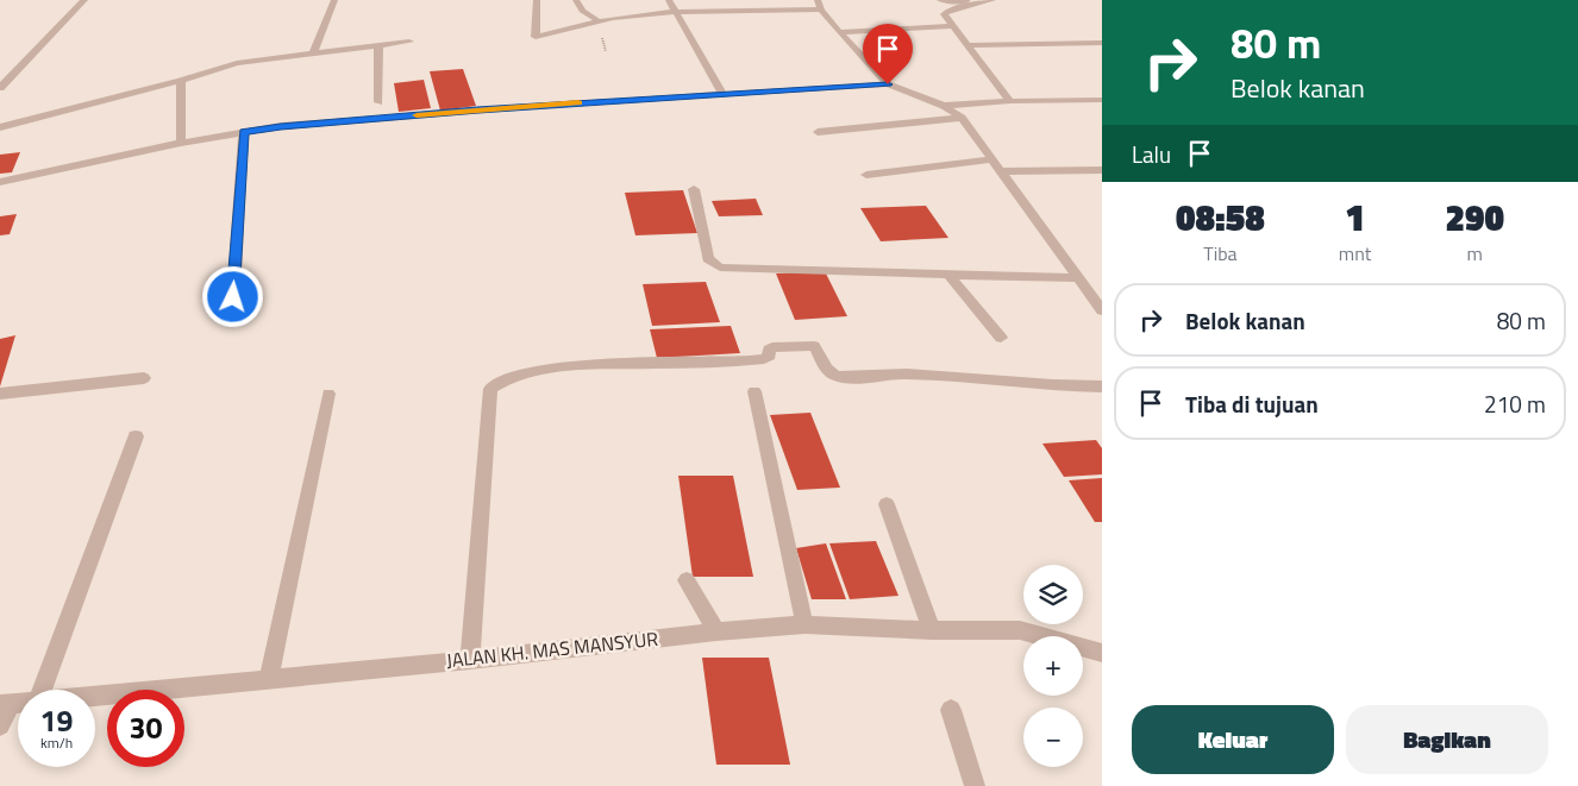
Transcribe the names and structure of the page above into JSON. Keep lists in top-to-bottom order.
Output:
{
  "streets": {
    "street": ["JALAN KH. MAS MANSYUR"]
  },
  "page": {
    "turn": ["80 m", "Belok kanan"],
    "then": "Lalu",
    "eta": [
      "08:58",
      "Tiba",
      "1",
      "mnt",
      "290",
      "m"
    ],
    "list": [
      {
        "name": "Belok kanan",
        "value": "80 m"
      },
      {
        "name": "Tiba di tujuan",
        "value": "210 m"
      }
    ],
    "map_buttons": ["+", "−"],
    "speed": "19 km/h",
    "limit": "30",
    "buttons": ["Keluar", "Bagikan"]
  }
}
